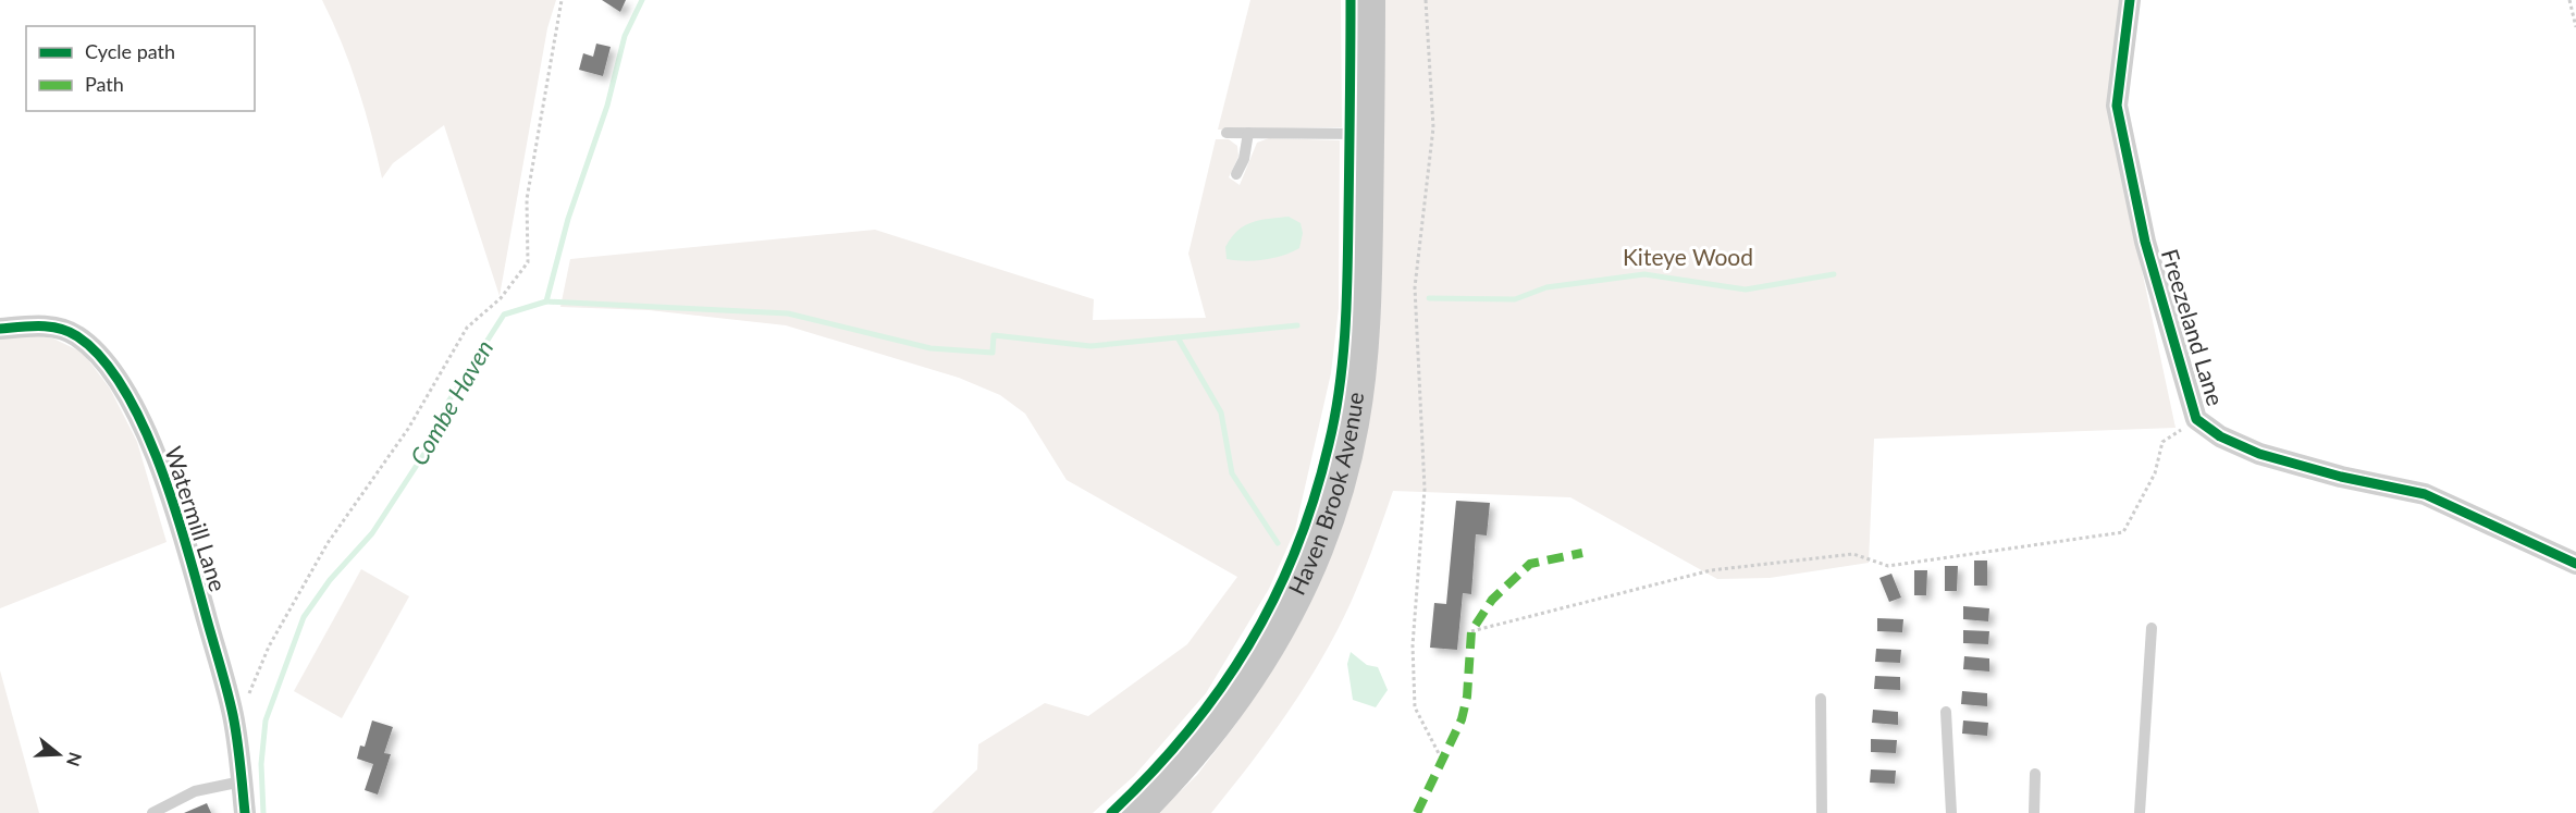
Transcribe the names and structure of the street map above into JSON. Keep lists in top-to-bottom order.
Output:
{
  "streets": {
    "main road": ["Haven Brook Avenue"],
    "street": ["Freezeland Lane", "Watermill Lane"]
  },
  "water": ["Combe Haven"],
  "parks": ["Kiteye Wood"],
  "legend": ["Cycle path", "Path"],
  "north": "right"
}
